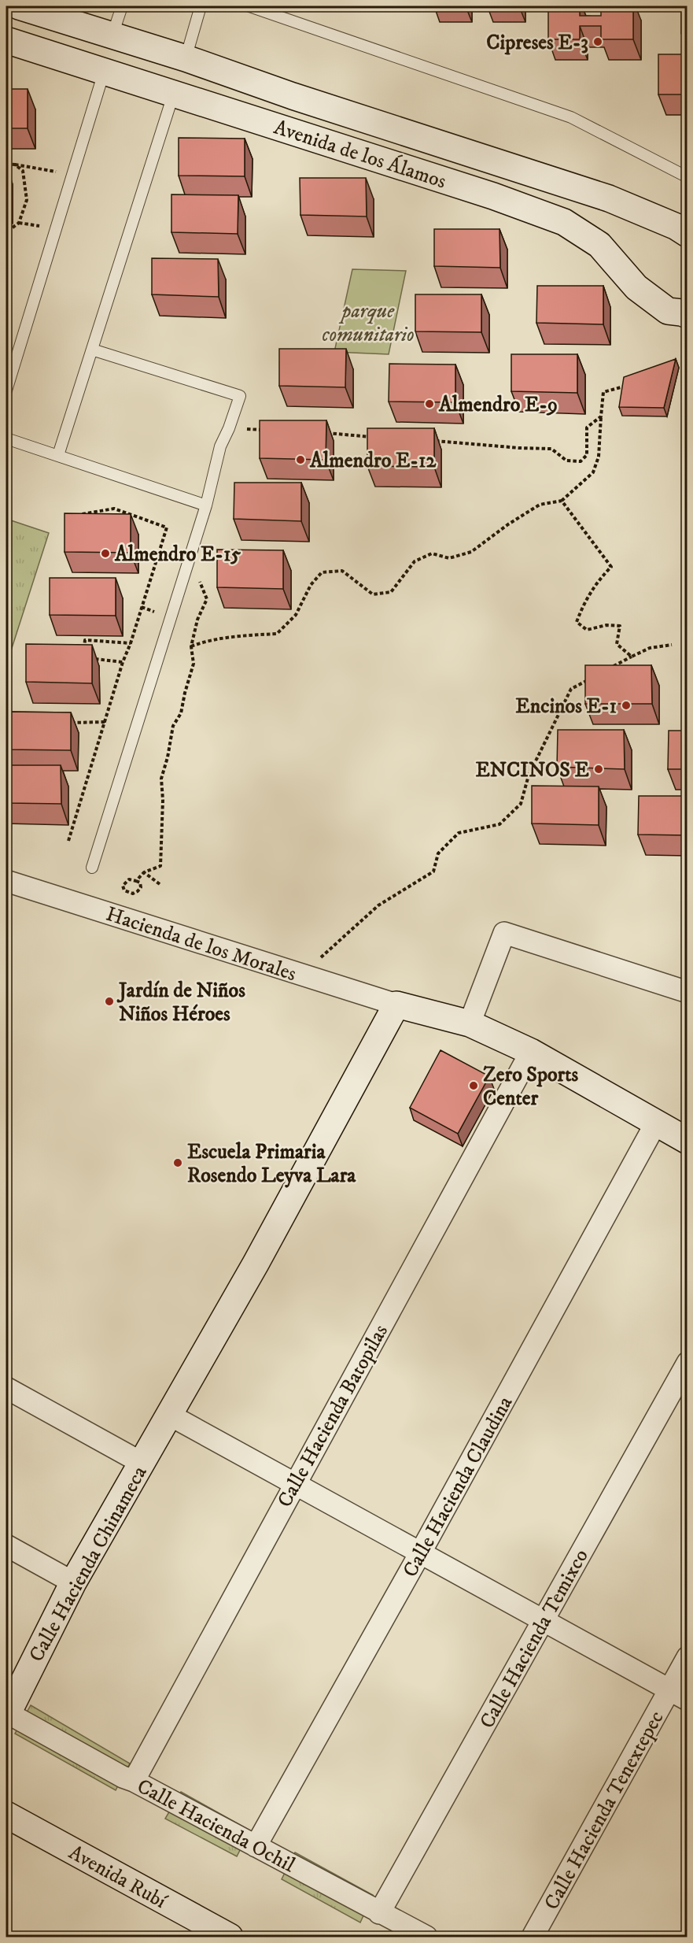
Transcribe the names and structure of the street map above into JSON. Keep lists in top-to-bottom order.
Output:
{
  "streets": {
    "street": [
      "Avenida de los Álamos",
      "Hacienda de los Morales",
      "Calle Hacienda Batopilas",
      "Calle Hacienda Claudina",
      "Calle Hacienda Chinameca",
      "Calle Hacienda Temixco",
      "Calle Hacienda Tenextepec",
      "Calle Hacienda Ochil",
      "Avenida Rubí"
    ]
  },
  "crossings": [
    ["Hacienda de los Morales", "Calle Hacienda Chinameca"],
    ["Calle Hacienda Batopilas", "Calle Hacienda Ochil"],
    ["Calle Hacienda Claudina", "Calle Hacienda Ochil"],
    ["Calle Hacienda Chinameca", "Calle Hacienda Ochil"],
    ["Calle Hacienda Temixco", "Calle Hacienda Ochil"]
  ],
  "parks": ["parque comunitario"],
  "places": [
    "Cipreses E-3",
    "Almendro E-9",
    "Almendro E-12",
    "Almendro E-15",
    "Encinos E-1",
    "ENCINOS E",
    "Jardín de Niños Niños Héroes",
    "Zero Sports Center",
    "Escuela Primaria Rosendo Leyva Lara"
  ]
}
